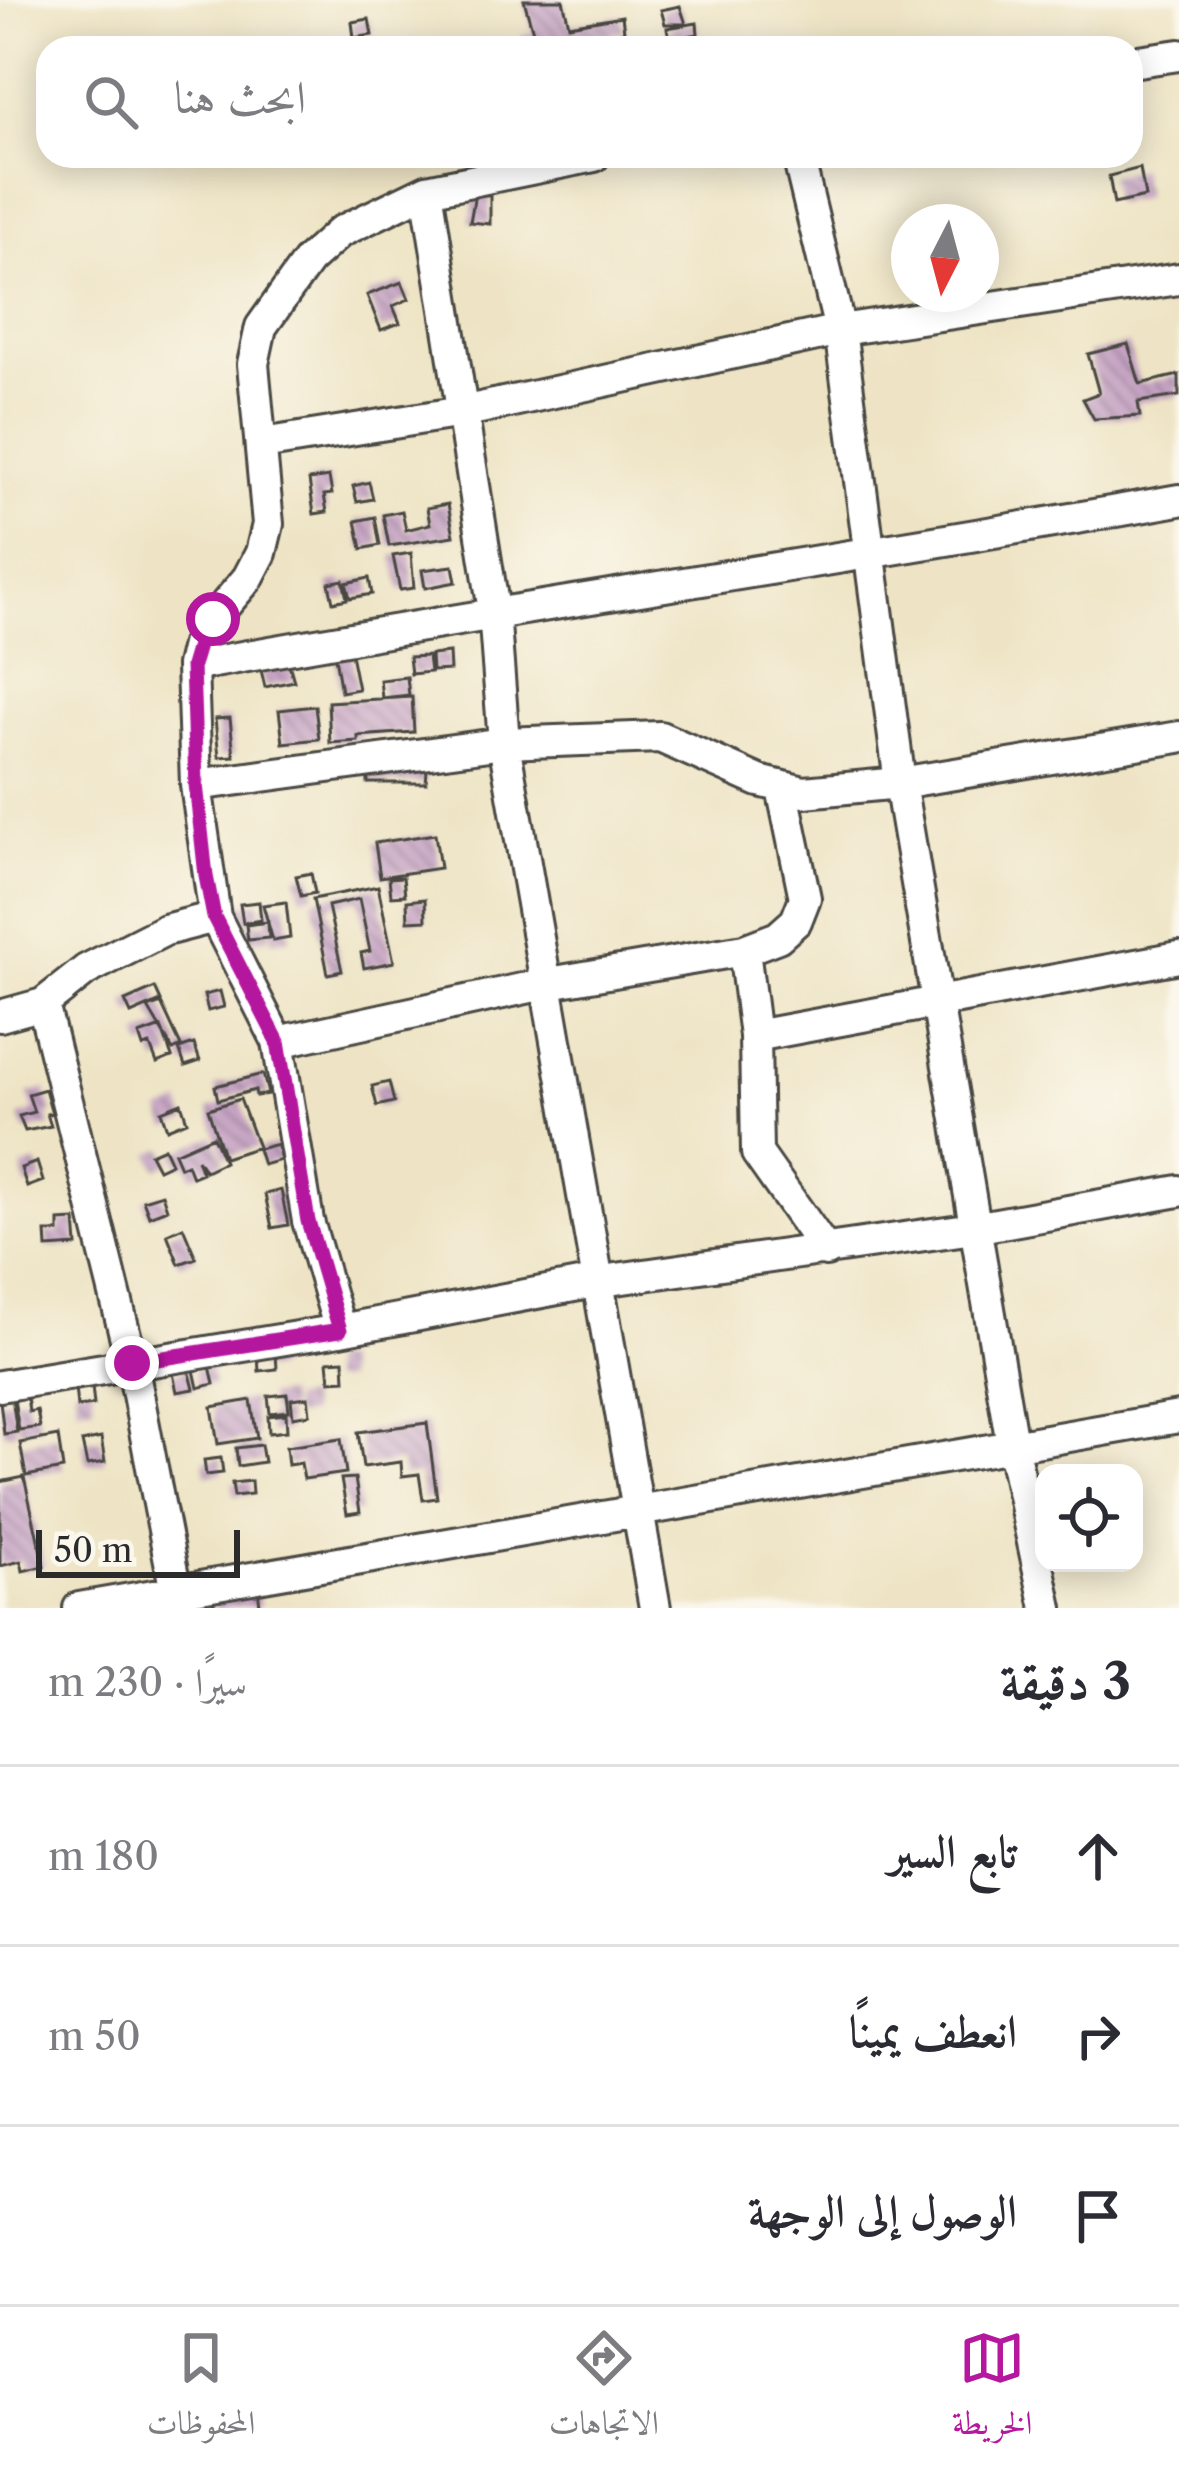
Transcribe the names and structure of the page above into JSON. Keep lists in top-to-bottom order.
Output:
{
  "scale_bar": "50 m",
  "north": "bottom",
  "page": {
    "search": "ابحث هنا",
    "scale": "50 m",
    "heading": ["3 دقيقة", "سيرًا · 230 m"],
    "list": [
      ["تابع السير", "180 m"],
      ["انعطف يمينًا", "50 m"],
      "الوصول إلى الوجهة"
    ],
    "nav": ["الخريطة", "الاتجاهات", "المحفوظات"]
  }
}
